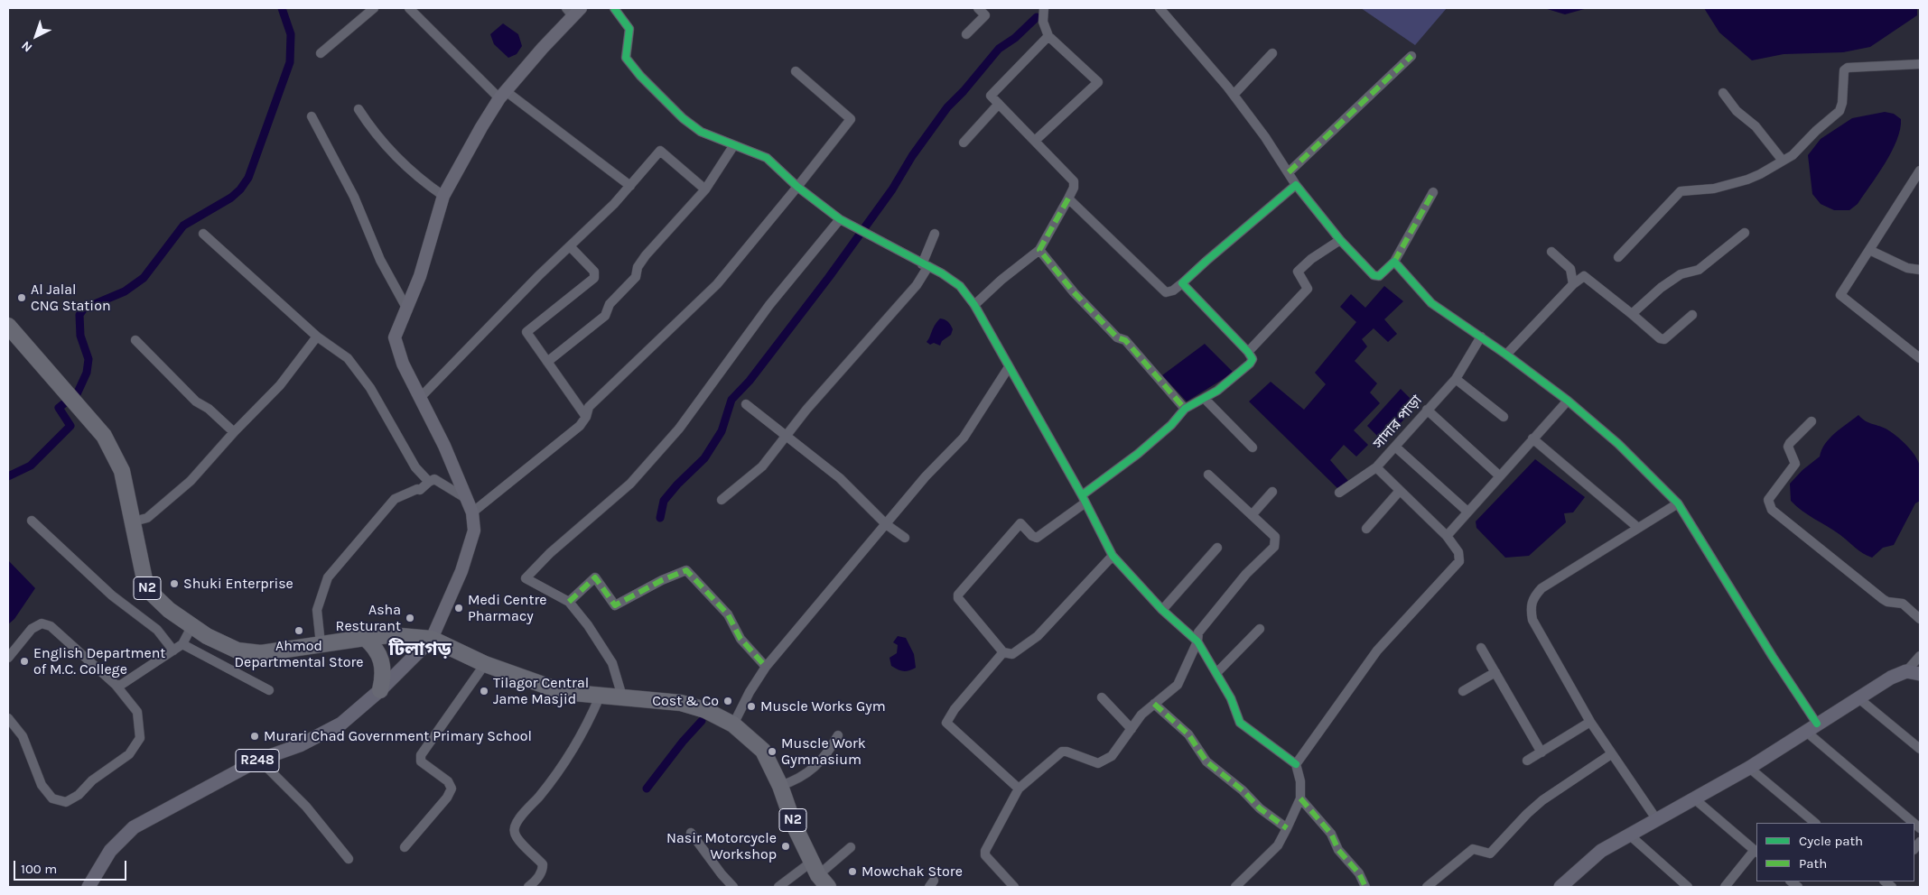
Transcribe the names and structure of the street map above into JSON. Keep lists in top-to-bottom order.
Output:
{
  "streets": {
    "highway": ["N2"],
    "main road": ["R248"],
    "street": ["সাদার পাড়া"]
  },
  "crossings": [
    ["N2", "R248"]
  ],
  "districts": ["টিলাগড়"],
  "places": [
    "Al Jalal CNG Station",
    "Shuki Enterprise",
    "Medi Centre Pharmacy",
    "Asha Resturant",
    "Ahmod Departmental Store",
    "English Department of M.C. College",
    "Tilagor Central Jame Masjid",
    "Cost & Co",
    "Muscle Works Gym",
    "Murari Chad Government Primary School",
    "Muscle Work Gymnasium",
    "Nasir Motorcycle Workshop",
    "Mowchak Store"
  ],
  "legend": ["Cycle path", "Path"],
  "scale_bar": "100 m",
  "north": "bottom left"
}
